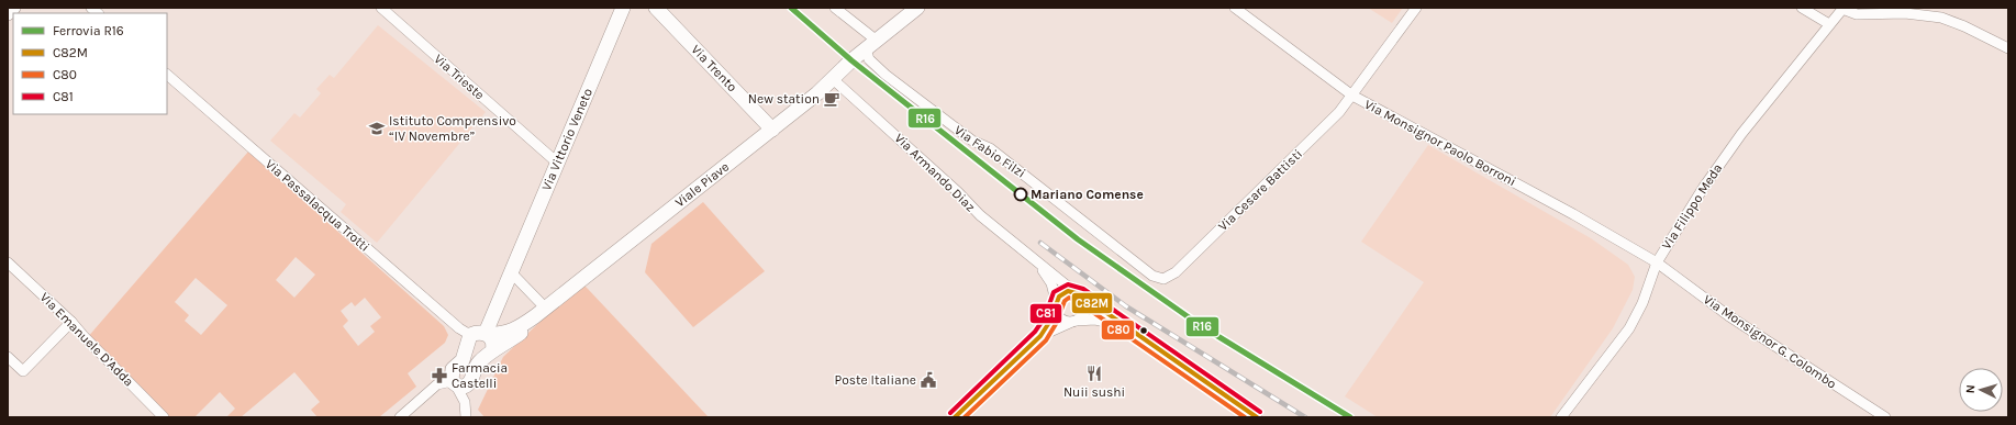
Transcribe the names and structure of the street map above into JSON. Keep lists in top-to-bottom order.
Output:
{
  "streets": {
    "street": [
      "Via Trento",
      "Via Trieste",
      "Via Vittorio Veneto",
      "Via Monsignor Paolo Borroni",
      "Via Fabio Filzi",
      "Via Armando Diaz",
      "Viale Piave",
      "Via Cesare Battisti",
      "Via Passalacqua Trotti",
      "Via Filippo Meda",
      "Via Emanuele D'Adda",
      "Via Monsignor G. Colombo"
    ]
  },
  "crossings": [
    ["Via Trento", "Viale Piave"],
    ["Via Trieste", "Via Vittorio Veneto"],
    ["Via Monsignor Paolo Borroni", "Via Cesare Battisti"],
    ["Via Monsignor Paolo Borroni", "Via Filippo Meda"],
    ["Via Monsignor Paolo Borroni", "Via Monsignor G. Colombo"],
    ["Via Fabio Filzi", "Viale Piave"],
    ["Via Fabio Filzi", "Via Cesare Battisti"],
    ["Via Armando Diaz", "Viale Piave"],
    ["Via Filippo Meda", "Via Monsignor G. Colombo"]
  ],
  "places": {
    "cafe": ["New station"],
    "school or university": ["Istituto Comprensivo “IV Novembre”"],
    "other": ["Mariano Comense"],
    "restaurant": ["Nuii sushi"],
    "pharmacy": ["Farmacia Castelli"],
    "public building": ["Poste Italiane"]
  },
  "lines": [
    "rail line R16",
    "transit line C81",
    "transit line C82M",
    "transit line C80"
  ],
  "legend": [
    "Ferrovia R16",
    "C82M",
    "C80",
    "C81"
  ],
  "north": "left"
}
